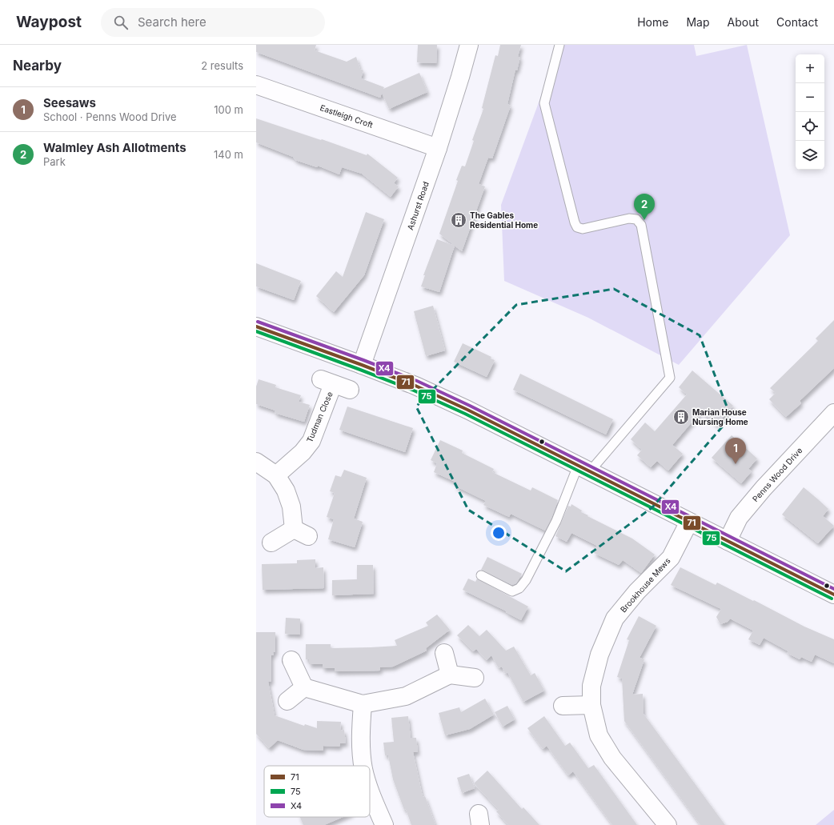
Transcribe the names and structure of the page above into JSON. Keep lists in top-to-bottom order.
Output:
{
  "streets": {
    "street": [
      "Eastleigh Croft",
      "Ashurst Road",
      "Tudman Close",
      "Penns Wood Drive",
      "Brookhouse Mews"
    ]
  },
  "crossings": [
    ["Eastleigh Croft", "Ashurst Road"]
  ],
  "places": {
    "building": ["The Gables Residential Home", "Marian House Nursing Home"]
  },
  "lines": ["transit line X4", "transit line 71", "transit line 75"],
  "legend": ["71", "75", "X4"],
  "page": {
    "header": "Waypost",
    "search": "Search here",
    "nav": [
      "Home",
      "Map",
      "About",
      "Contact"
    ],
    "heading": ["Nearby", "2 results"],
    "map_buttons": ["+", "−"],
    "list": [
      {
        "mark": "1",
        "name": "Seesaws",
        "note": "School · Penns Wood Drive",
        "value": "100 m"
      },
      {
        "mark": "2",
        "name": "Walmley Ash Allotments",
        "note": "Park",
        "value": "140 m"
      }
    ],
    "pins": ["2", "1"]
  }
}
